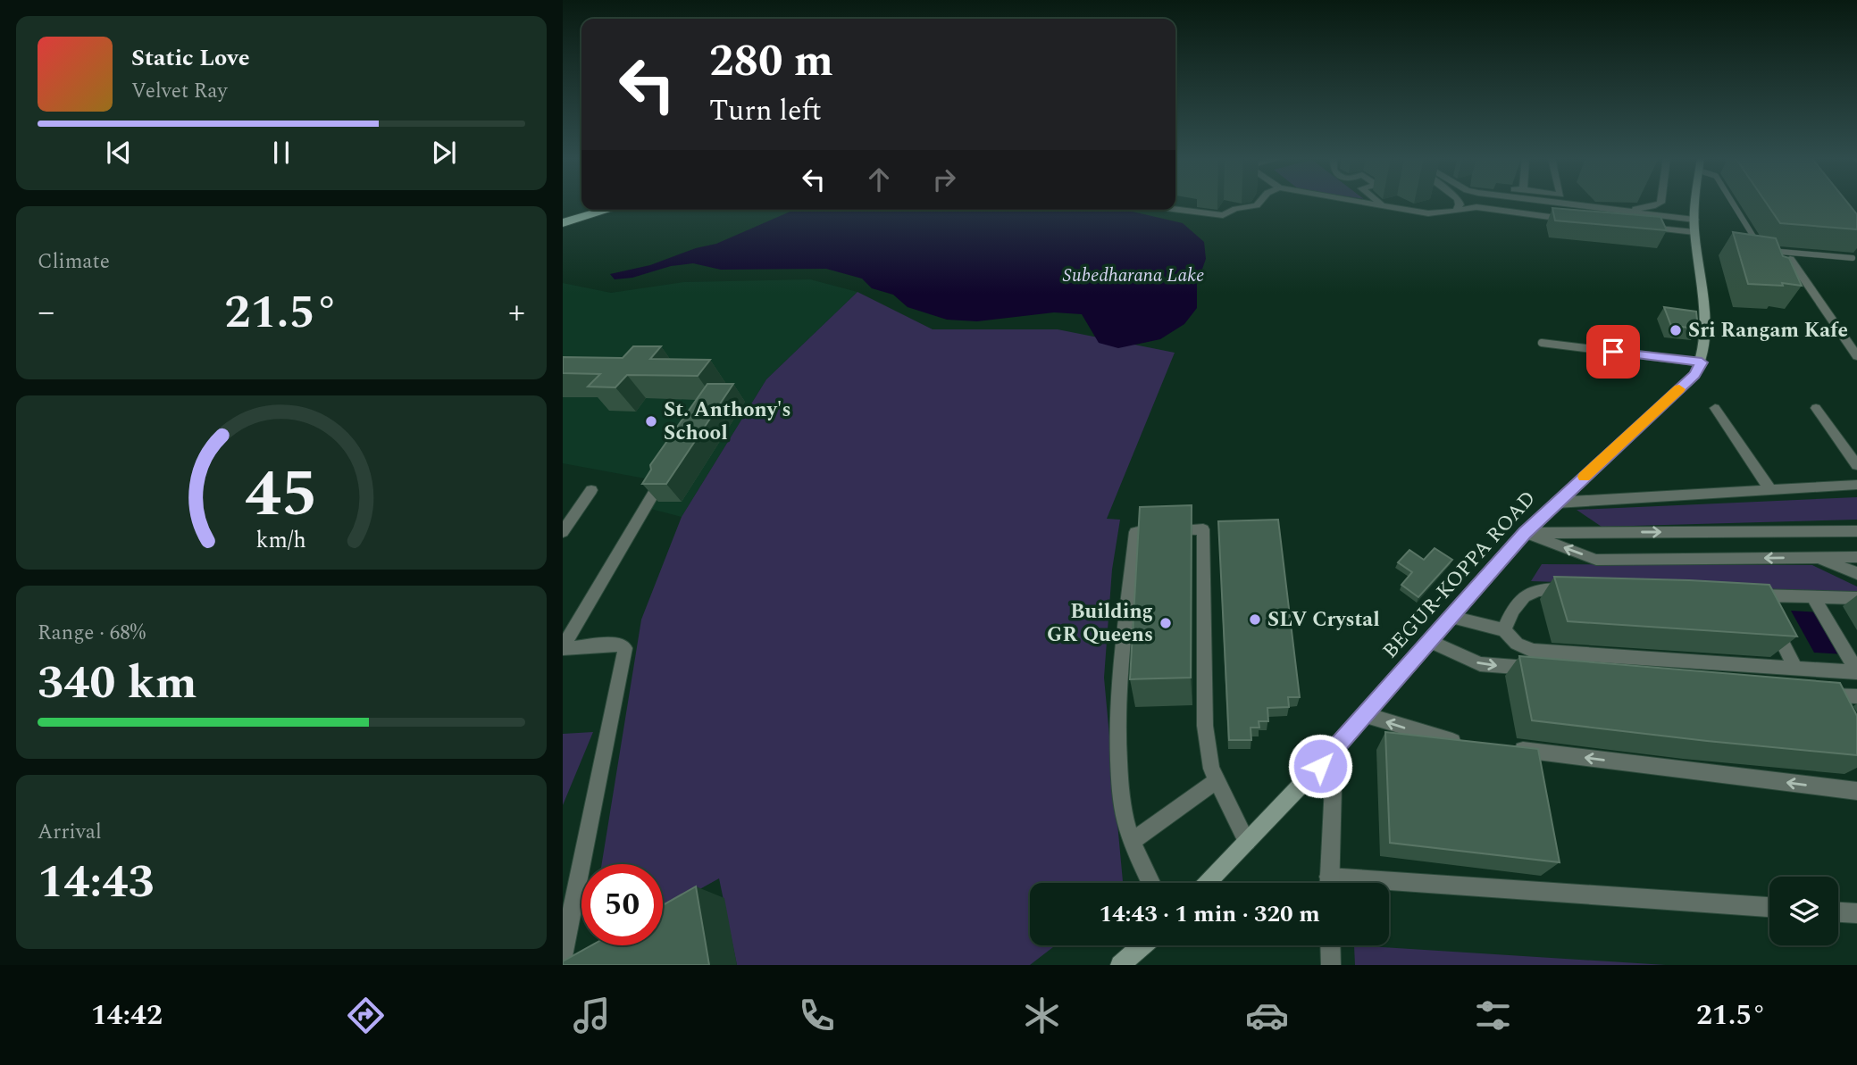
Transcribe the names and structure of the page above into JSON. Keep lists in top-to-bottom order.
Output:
{
  "streets": {
    "main road": ["BEGUR-KOPPA ROAD"]
  },
  "water": ["Subedharana Lake"],
  "places": [
    "Sri Rangam Kafe",
    "St. Anthony's School",
    "SLV Crystal",
    "Building GR Queens"
  ],
  "page": {
    "turn": ["280 m", "Turn left"],
    "song": ["Static Love", "Velvet Ray"],
    "tile": [
      "Climate",
      ["Range · 68%", "340 km"],
      ["Arrival", "14:43"]
    ],
    "heat": ["−", "21.5°", "+"],
    "limit": "50",
    "trip": "14:43 · 1 min · 320 m",
    "tabs": ["14:42", "21.5°"],
    "gauge": ["45", "km/h"]
  }
}
